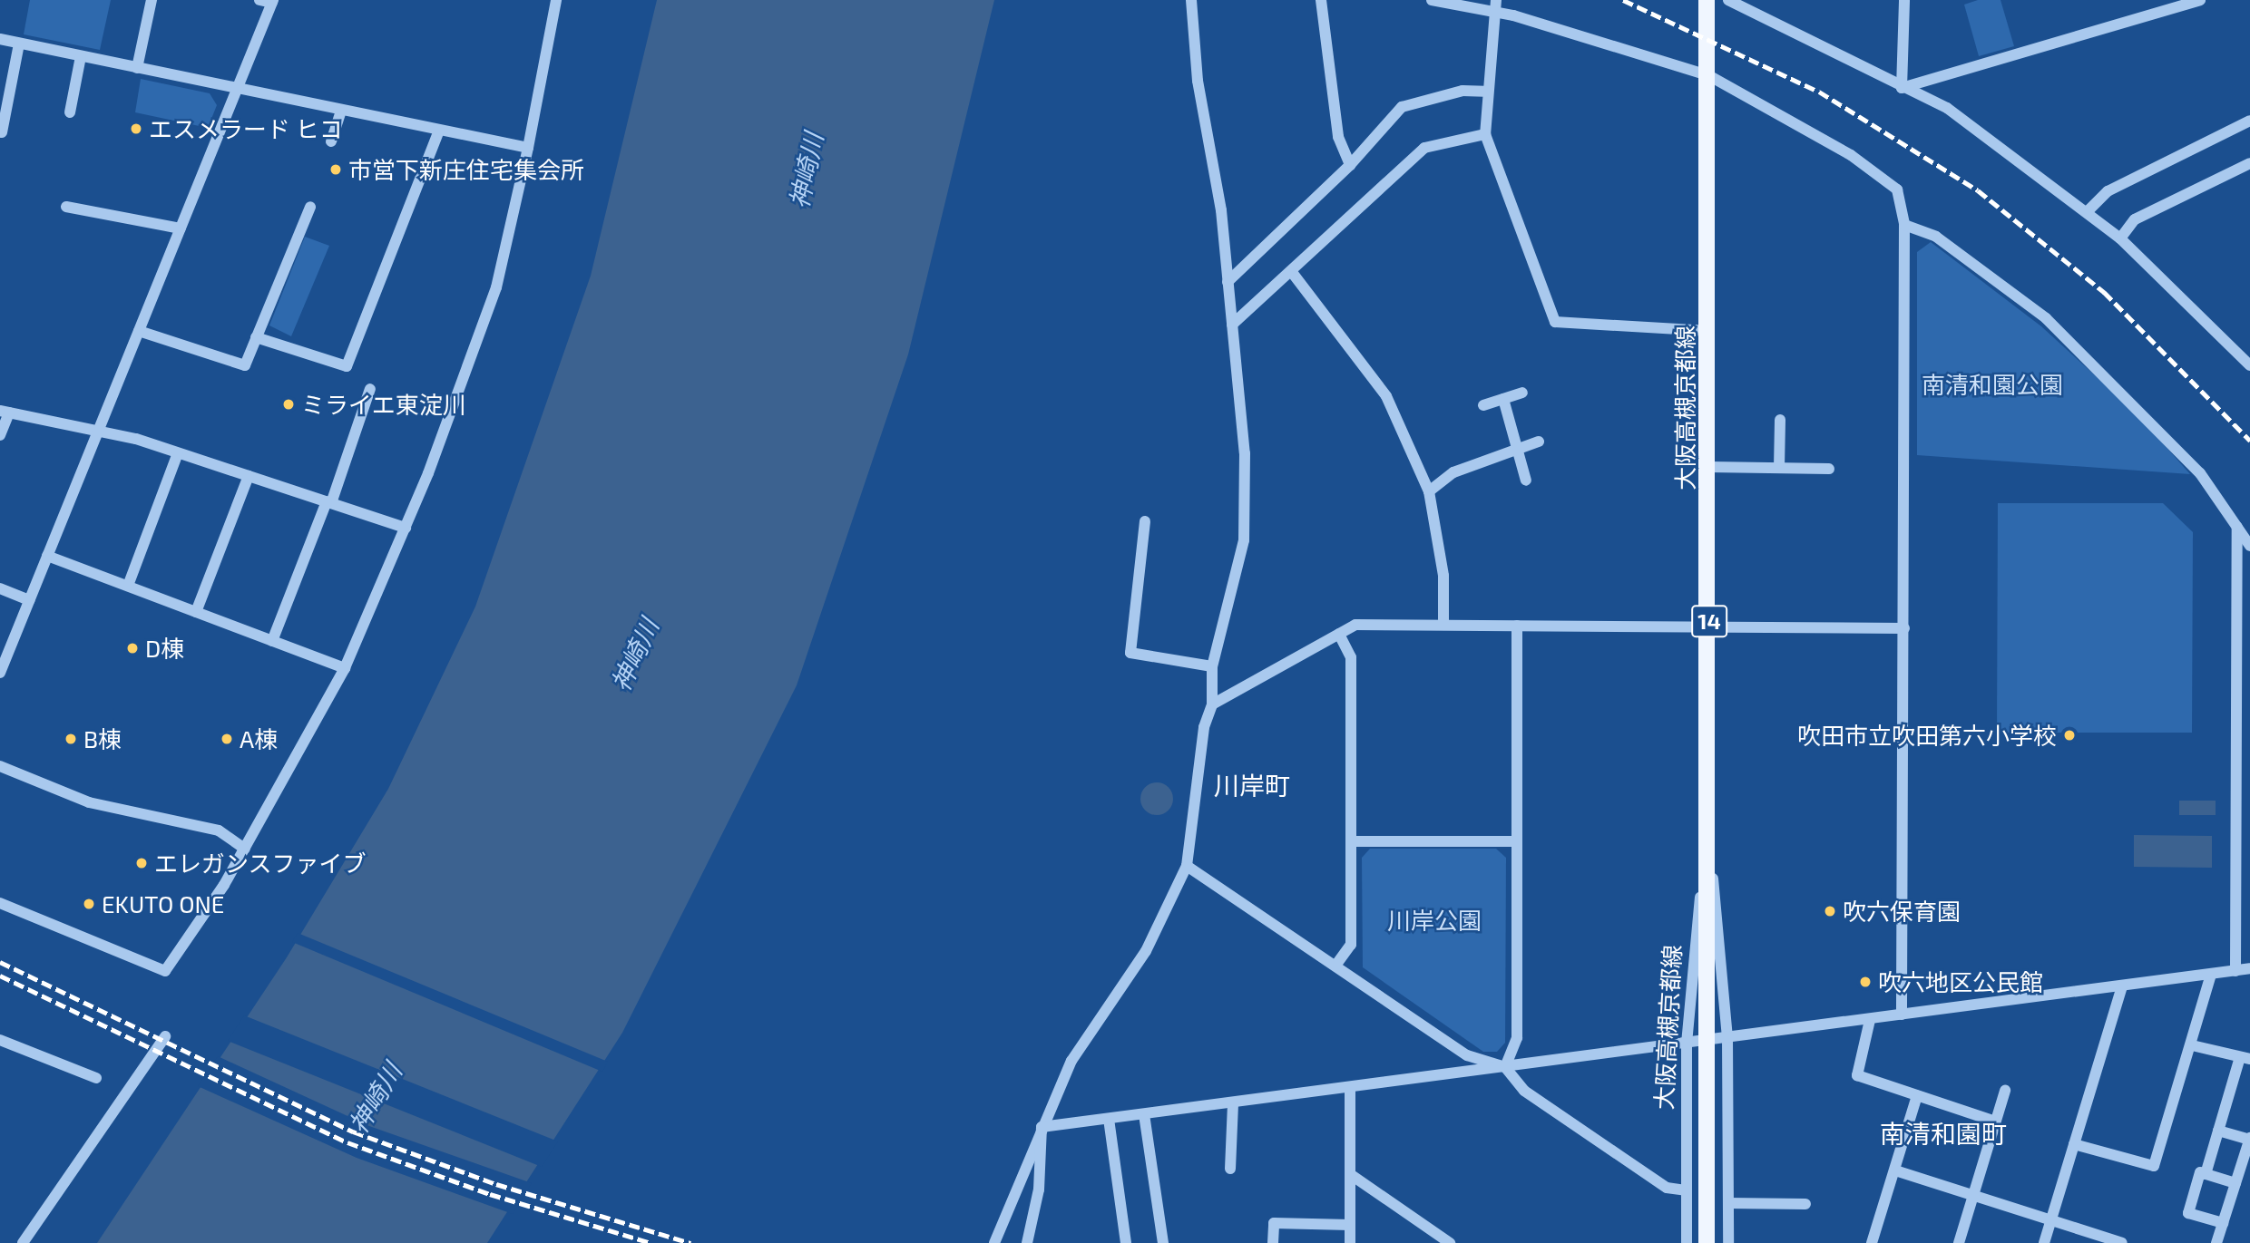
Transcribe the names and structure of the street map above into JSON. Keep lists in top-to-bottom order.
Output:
{
  "streets": {
    "main road": ["大阪高槻京都線", "14"]
  },
  "districts": ["川岸町", "南清和園町"],
  "water": ["神崎川"],
  "parks": ["南清和園公園", "川岸公園"],
  "places": [
    "エスメラード ヒコ",
    "市営下新庄住宅集会所",
    "ミライエ東淀川",
    "D棟",
    "吹田市立吹田第六小学校",
    "B棟",
    "A棟",
    "エレガンスファイブ",
    "EKUTO ONE",
    "吹六保育園",
    "吹六地区公民館"
  ]
}
